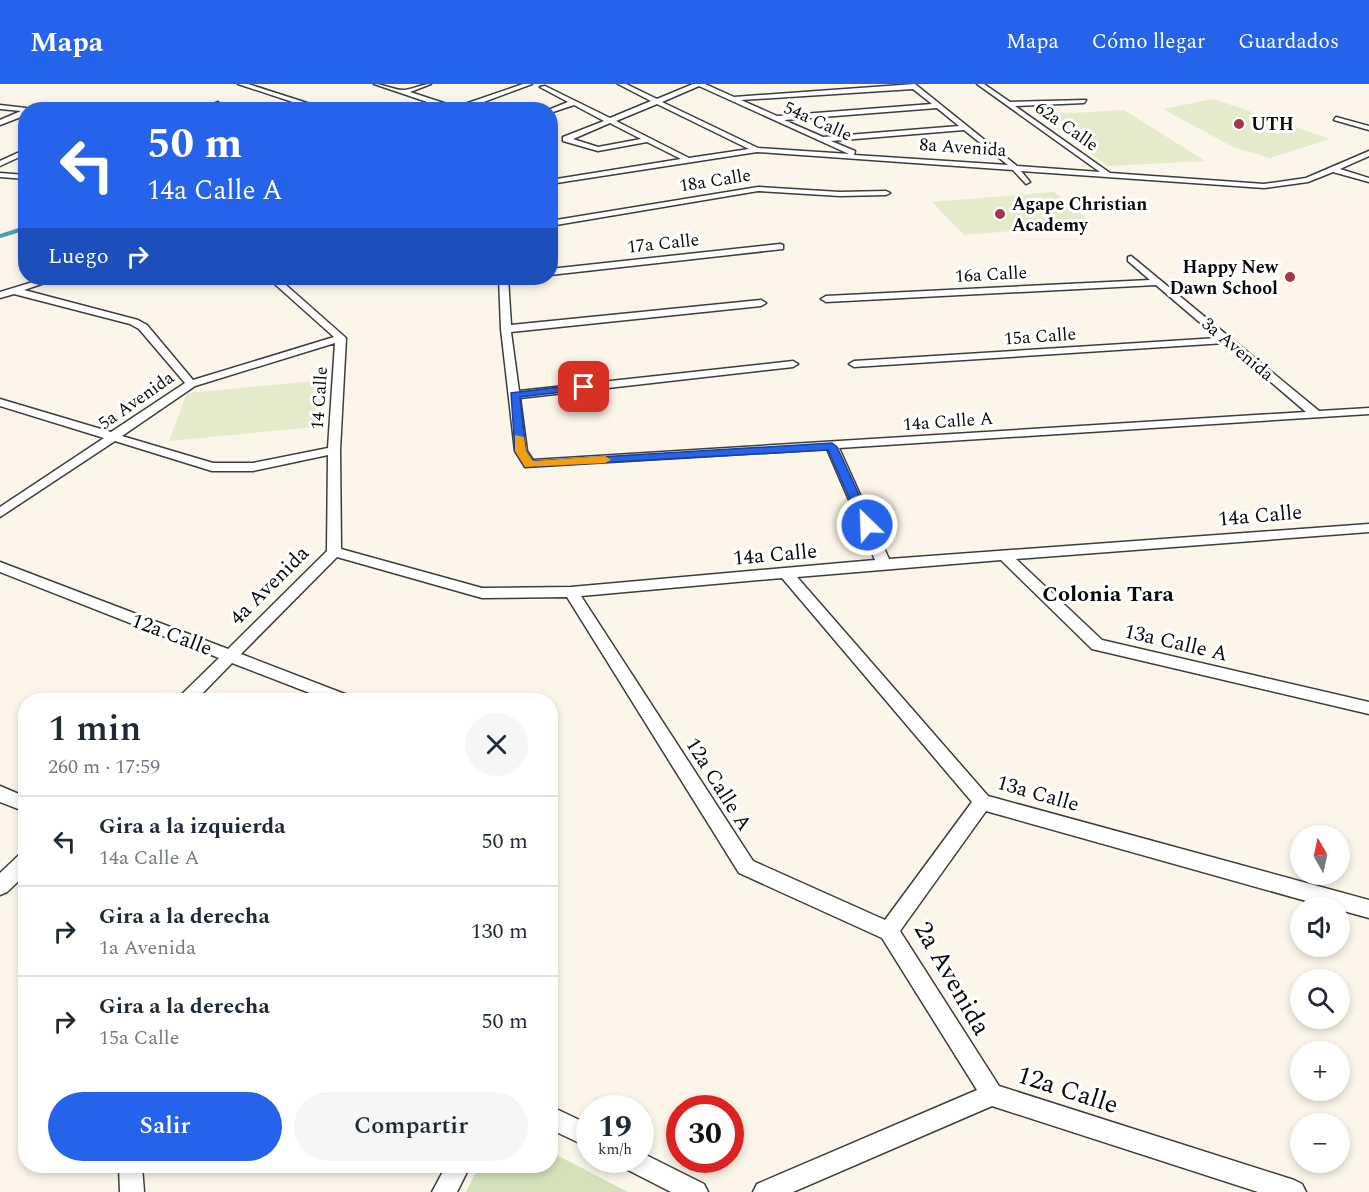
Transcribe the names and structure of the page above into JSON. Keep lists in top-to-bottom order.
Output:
{
  "streets": {
    "street": [
      "54a Calle",
      "62a Calle",
      "8a Avenida",
      "18a Calle",
      "17a Calle",
      "16a Calle",
      "15a Calle",
      "3a Avenida",
      "14 Calle",
      "5a Avenida",
      "14a Calle A",
      "14a Calle",
      "4a Avenida",
      "12a Calle",
      "13a Calle A",
      "12a Calle A",
      "13a Calle",
      "2a Avenida"
    ]
  },
  "crossings": [
    ["54a Calle", "8a Avenida"],
    ["62a Calle", "8a Avenida"],
    ["16a Calle", "3a Avenida"],
    ["15a Calle", "3a Avenida"],
    ["3a Avenida", "14a Calle A"],
    ["14 Calle", "5a Avenida"],
    ["14 Calle", "14a Calle"],
    ["14 Calle", "4a Avenida"],
    ["14a Calle", "4a Avenida"],
    ["14a Calle", "13a Calle A"],
    ["14a Calle", "12a Calle A"],
    ["14a Calle", "13a Calle"],
    ["4a Avenida", "12a Calle"],
    ["12a Calle", "2a Avenida"],
    ["12a Calle A", "2a Avenida"],
    ["13a Calle", "2a Avenida"]
  ],
  "districts": ["Colonia Tara"],
  "places": ["UTH", "Agape Christian Academy", "Happy New Dawn School"],
  "north": "top",
  "page": {
    "header": "Mapa",
    "nav": ["Mapa", "Cómo llegar", "Guardados"],
    "turn": ["50 m", "14a Calle A"],
    "then": "Luego",
    "heading": ["1 min", "260 m · 17:59"],
    "list": [
      {
        "name": "Gira a la izquierda",
        "note": "14a Calle A",
        "value": "50 m"
      },
      {
        "name": "Gira a la derecha",
        "note": "1a Avenida",
        "value": "130 m"
      },
      {
        "name": "Gira a la derecha",
        "note": "15a Calle",
        "value": "50 m"
      }
    ],
    "map_buttons": ["+", "−"],
    "buttons": ["Salir", "Compartir"],
    "speed": "19 km/h",
    "limit": "30"
  }
}
